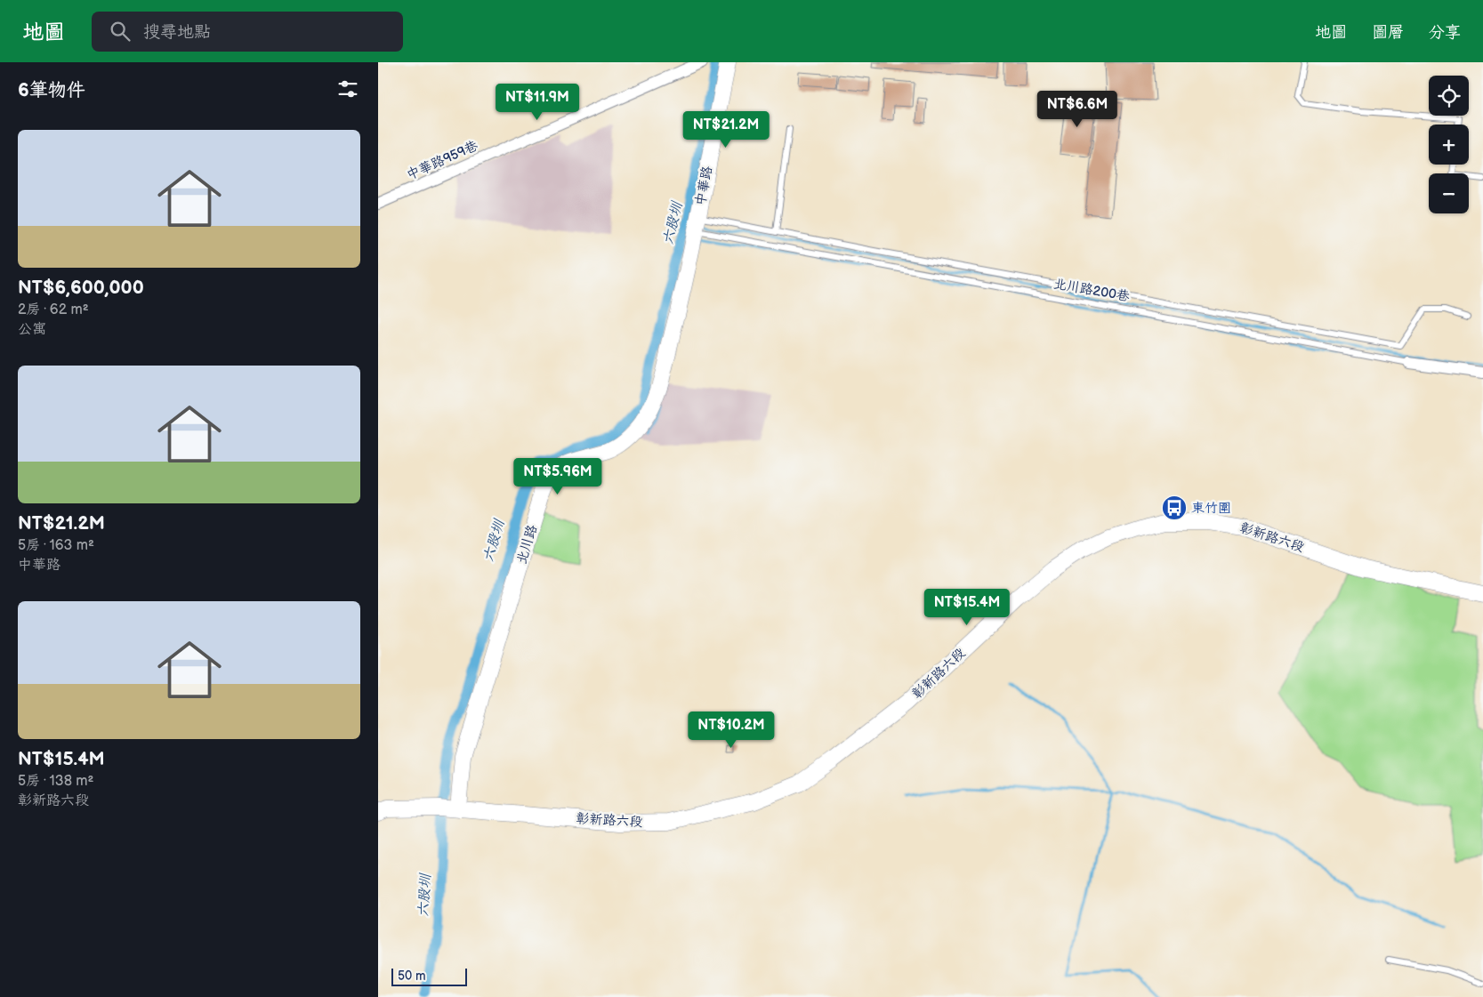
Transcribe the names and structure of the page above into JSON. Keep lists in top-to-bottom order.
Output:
{
  "streets": {
    "street": [
      "中華路959巷",
      "中華路",
      "北川路200巷",
      "彰新路六段",
      "北川路"
    ]
  },
  "crossings": [
    ["中華路", "北川路200巷"],
    ["中華路", "北川路"],
    ["北川路200巷", "北川路"],
    ["彰新路六段", "北川路"]
  ],
  "water": ["六股圳"],
  "places": {
    "bus stop": ["東竹圍"]
  },
  "scale_bar": "50 m",
  "page": {
    "header": "地圖",
    "search": "搜尋地點",
    "nav": ["地圖", "圖層", "分享"],
    "heading": "6筆物件",
    "map_buttons": ["+", "−"],
    "price": [
      "NT$11.9M",
      "NT$6.6M",
      "NT$21.2M",
      "NT$5.96M",
      "NT$15.4M",
      "NT$10.2M"
    ],
    "list": [
      {
        "name": "NT$6,600,000",
        "note": "2房 · 62 m² · 公寓"
      },
      {
        "name": "NT$21.2M",
        "note": "5房 · 163 m² · 中華路"
      },
      {
        "name": "NT$15.4M",
        "note": "5房 · 138 m² · 彰新路六段"
      }
    ],
    "scale": "50 m"
  }
}
